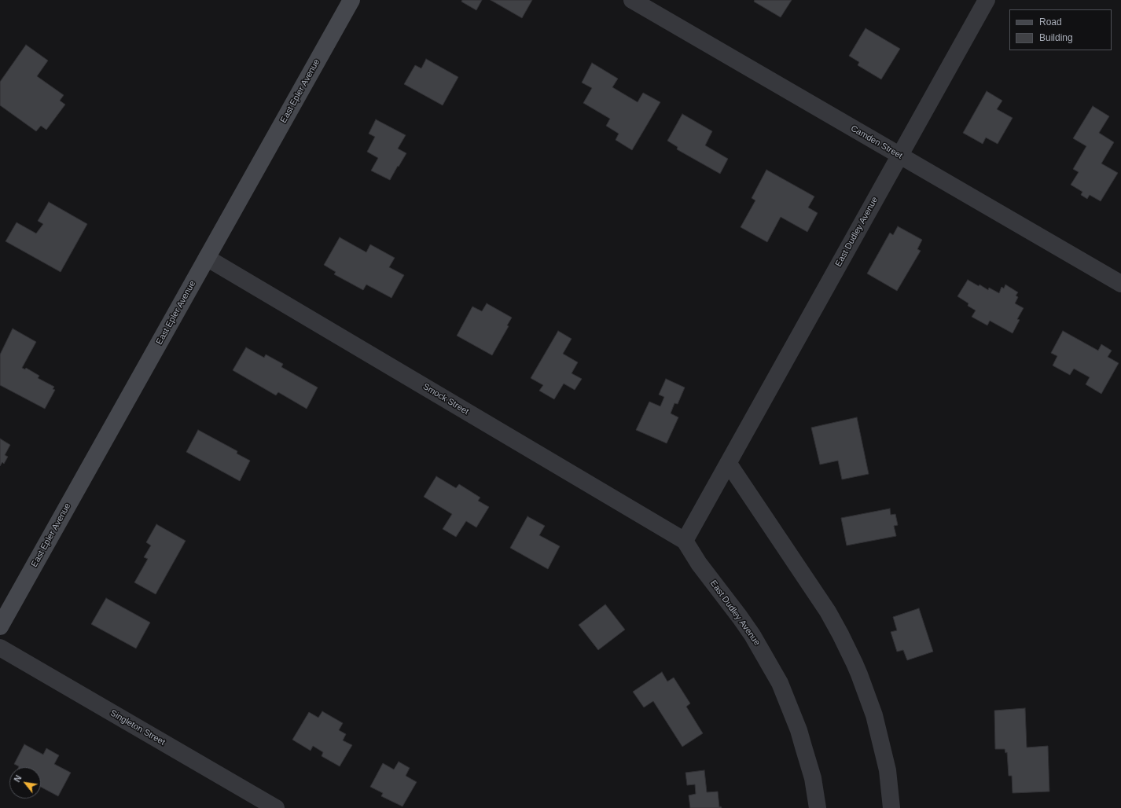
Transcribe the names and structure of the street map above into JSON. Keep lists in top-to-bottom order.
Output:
{
  "streets": {
    "street": [
      "East Epler Avenue",
      "Camden Street",
      "East Dudley Avenue",
      "Smock Street",
      "Singleton Street"
    ]
  },
  "crossings": [
    ["East Epler Avenue", "Smock Street"],
    ["Camden Street", "East Dudley Avenue"],
    ["East Dudley Avenue", "Smock Street"]
  ],
  "legend": ["Road", "Building"],
  "north": "top left"
}
